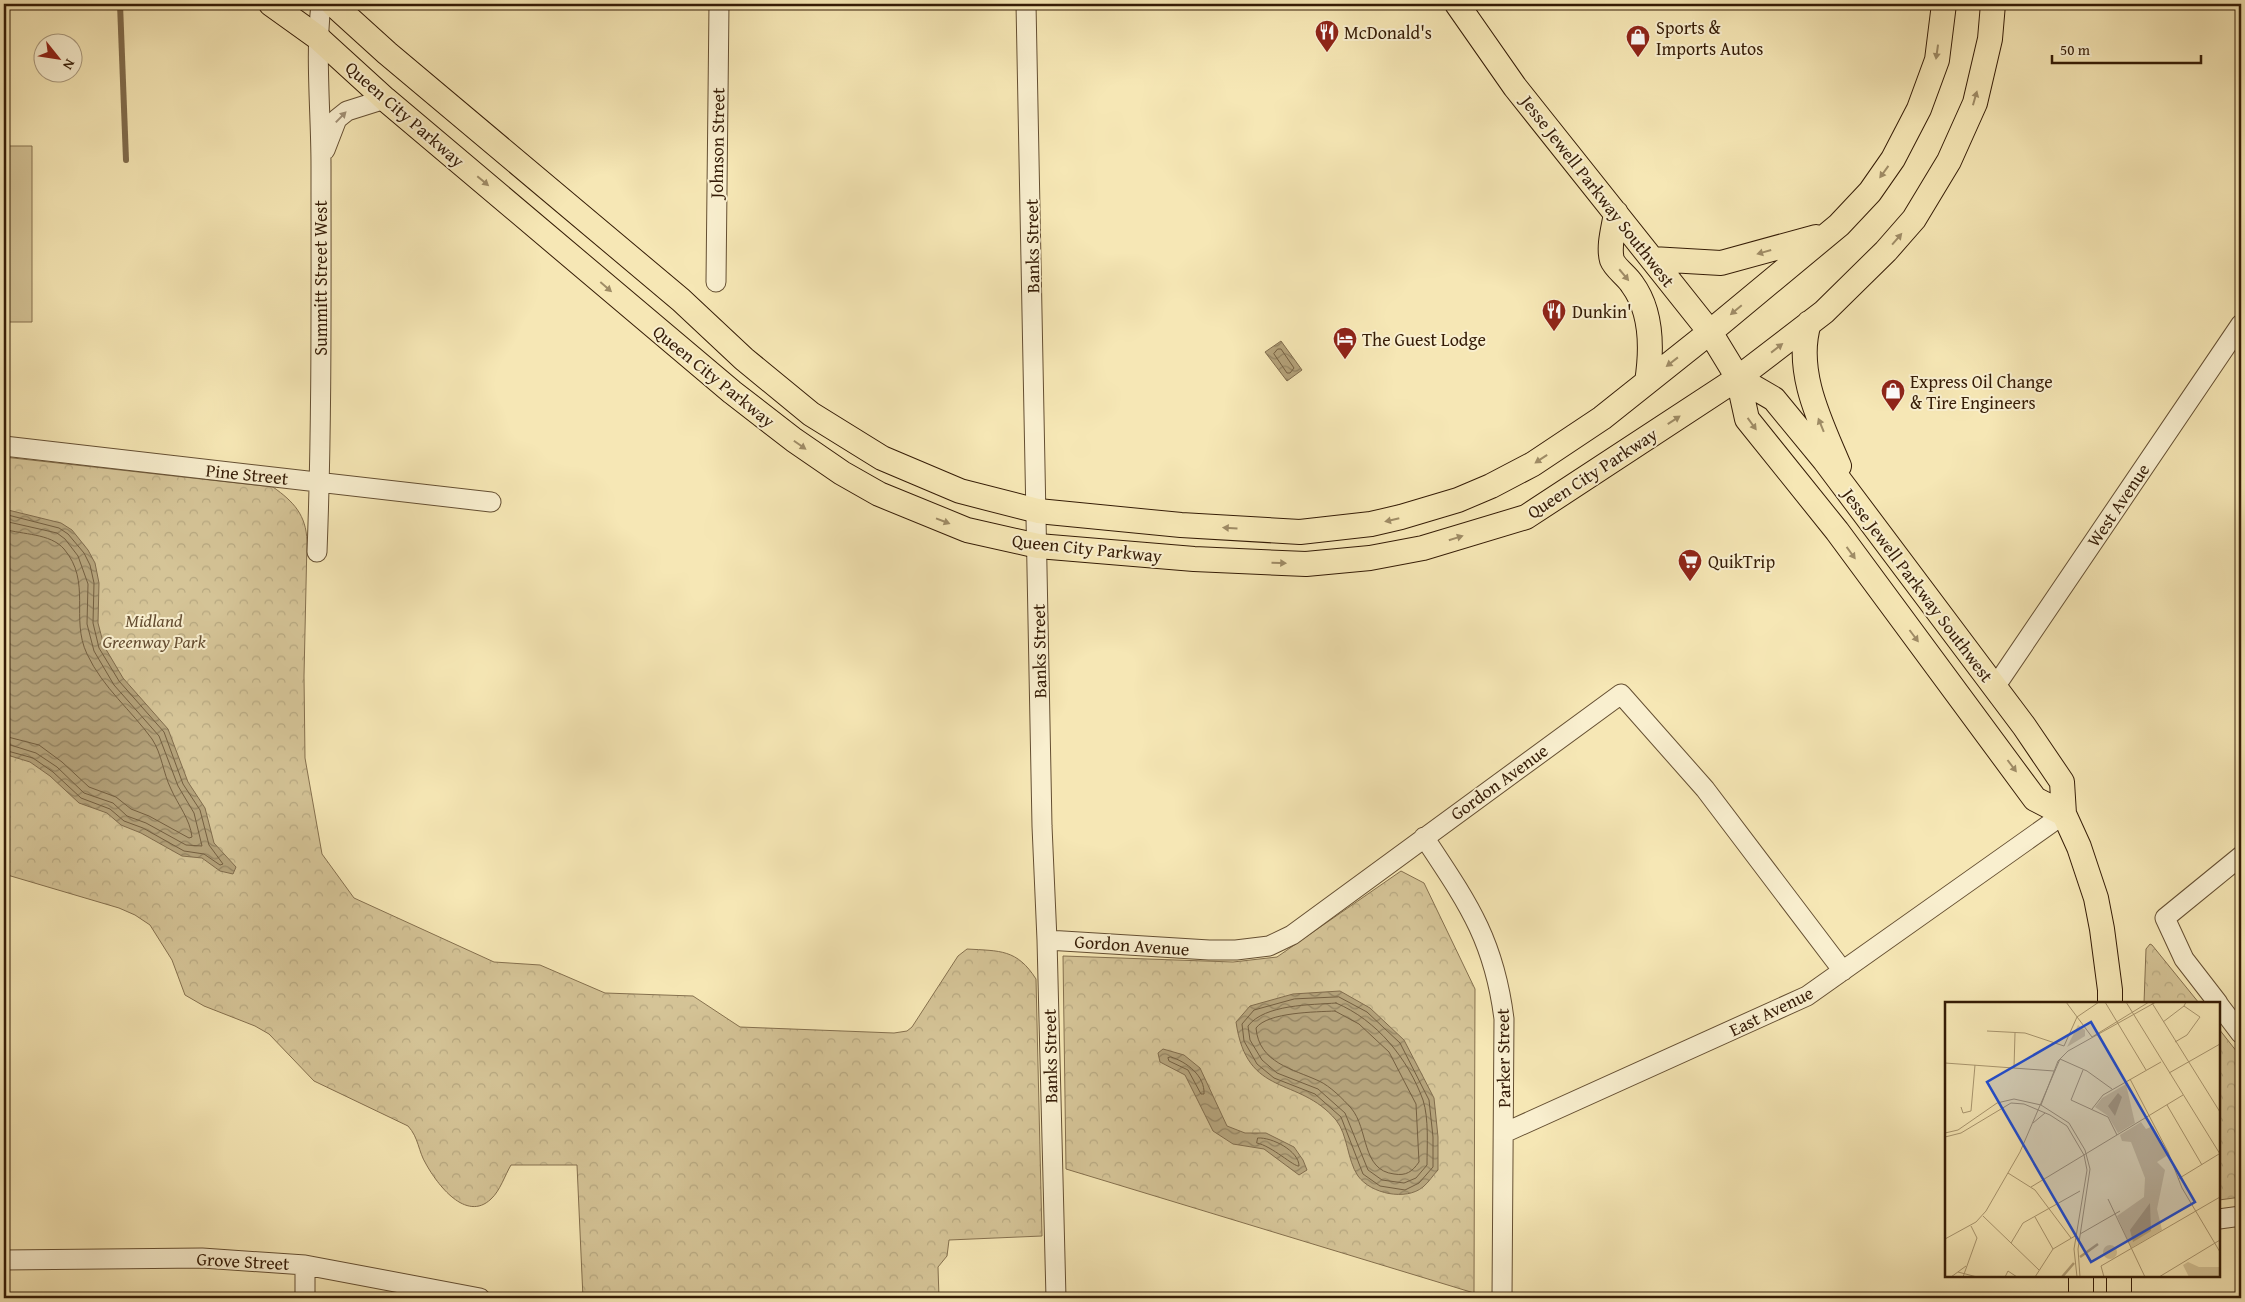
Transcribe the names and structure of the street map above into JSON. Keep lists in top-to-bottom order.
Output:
{
  "streets": {
    "main road": ["Queen City Parkway", "Jesse Jewell Parkway Southwest"],
    "street": [
      "Johnson Street",
      "Banks Street",
      "Summitt Street West",
      "Pine Street",
      "West Avenue",
      "Gordon Avenue",
      "East Avenue",
      "Parker Street",
      "Grove Street"
    ]
  },
  "crossings": [
    ["Queen City Parkway", "Jesse Jewell Parkway Southwest"],
    ["Queen City Parkway", "Banks Street"],
    ["Queen City Parkway", "Summitt Street West"],
    ["Jesse Jewell Parkway Southwest", "West Avenue"],
    ["Jesse Jewell Parkway Southwest", "East Avenue"],
    ["Banks Street", "Gordon Avenue"],
    ["Summitt Street West", "Pine Street"],
    ["Gordon Avenue", "East Avenue"],
    ["Gordon Avenue", "Parker Street"],
    ["East Avenue", "Parker Street"]
  ],
  "parks": ["Midland Greenway Park"],
  "places": {
    "restaurant": ["McDonald's", "Dunkin'"],
    "shop": ["Sports & Imports Autos", "Express Oil Change & Tire Engineers"],
    "hotel": ["The Guest Lodge"],
    "supermarket": ["QuikTrip"]
  },
  "scale_bar": "50 m",
  "north": "bottom right"
}
